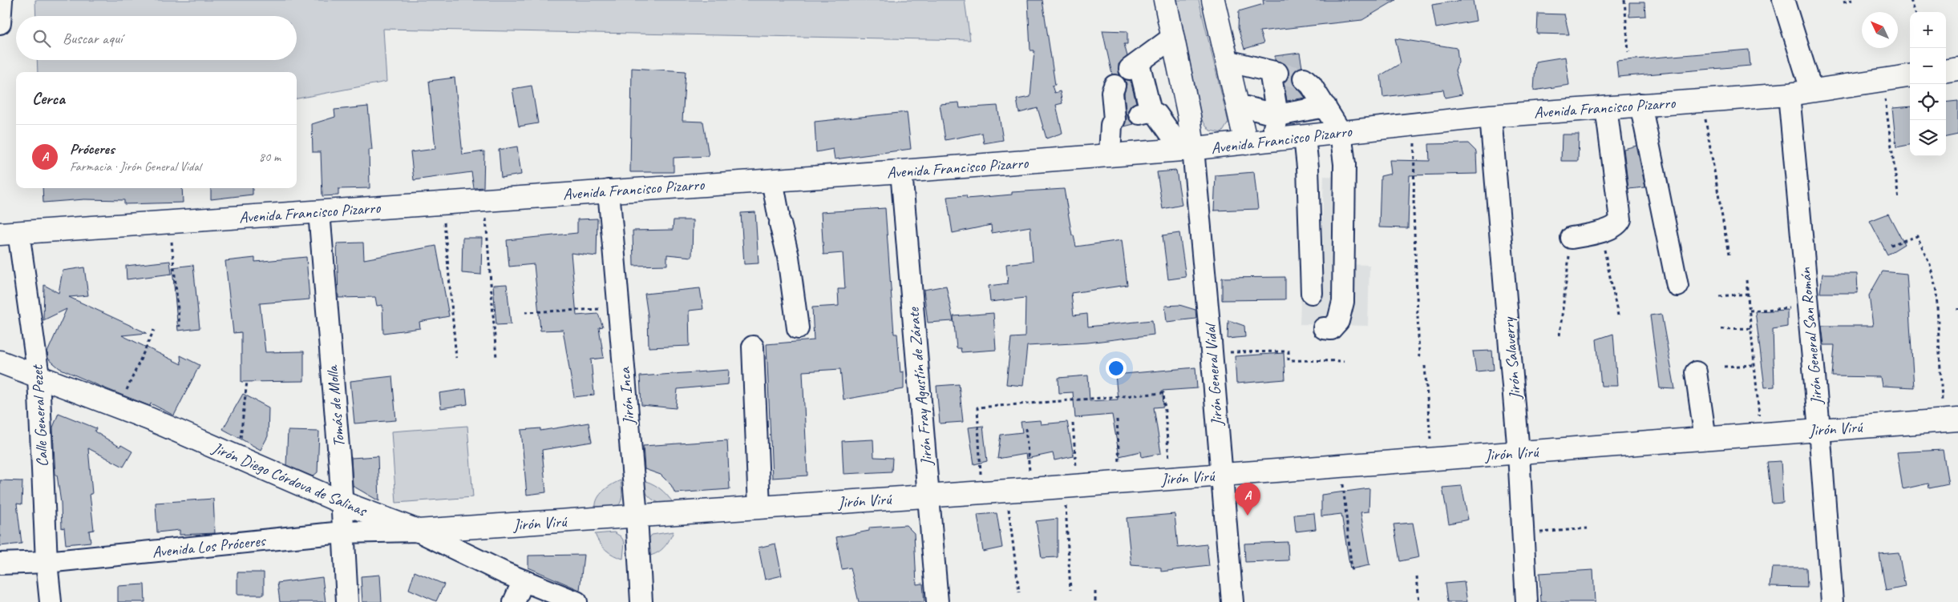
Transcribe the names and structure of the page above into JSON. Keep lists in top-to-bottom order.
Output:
{
  "streets": {
    "main road": ["Avenida Francisco Pizarro", "Jirón Virú", "Jirón Diego Córdova de Salinas"],
    "street": [
      "Jirón General San Román",
      "Jirón Salaverry",
      "Jirón General Vidal",
      "Jirón Fray Agustín de Zárate",
      "Jirón Inca",
      "Tomás de Molla",
      "Calle General Pezet",
      "Avenida Los Próceres"
    ]
  },
  "crossings": [
    ["Avenida Francisco Pizarro", "Jirón General San Román"],
    ["Avenida Francisco Pizarro", "Jirón Salaverry"],
    ["Avenida Francisco Pizarro", "Jirón General Vidal"],
    ["Avenida Francisco Pizarro", "Jirón Fray Agustín de Zárate"],
    ["Avenida Francisco Pizarro", "Jirón Inca"],
    ["Avenida Francisco Pizarro", "Tomás de Molla"],
    ["Avenida Francisco Pizarro", "Calle General Pezet"],
    ["Jirón General San Román", "Jirón Virú"],
    ["Jirón Salaverry", "Jirón Virú"],
    ["Jirón General Vidal", "Jirón Virú"],
    ["Jirón Fray Agustín de Zárate", "Jirón Virú"],
    ["Jirón Inca", "Jirón Virú"],
    ["Tomás de Molla", "Jirón Diego Córdova de Salinas"],
    ["Tomás de Molla", "Avenida Los Próceres"],
    ["Calle General Pezet", "Jirón Diego Córdova de Salinas"],
    ["Calle General Pezet", "Avenida Los Próceres"],
    ["Jirón Virú", "Jirón Diego Córdova de Salinas"],
    ["Jirón Virú", "Avenida Los Próceres"],
    ["Jirón Diego Córdova de Salinas", "Avenida Los Próceres"]
  ],
  "north": "top left",
  "page": {
    "map_buttons": ["+", "−"],
    "search": "Buscar aquí",
    "heading": "Cerca",
    "list": [
      {
        "mark": "A",
        "name": "Próceres",
        "note": "Farmacia · Jirón General Vidal",
        "value": "80 m"
      }
    ],
    "pins": "A"
  }
}
